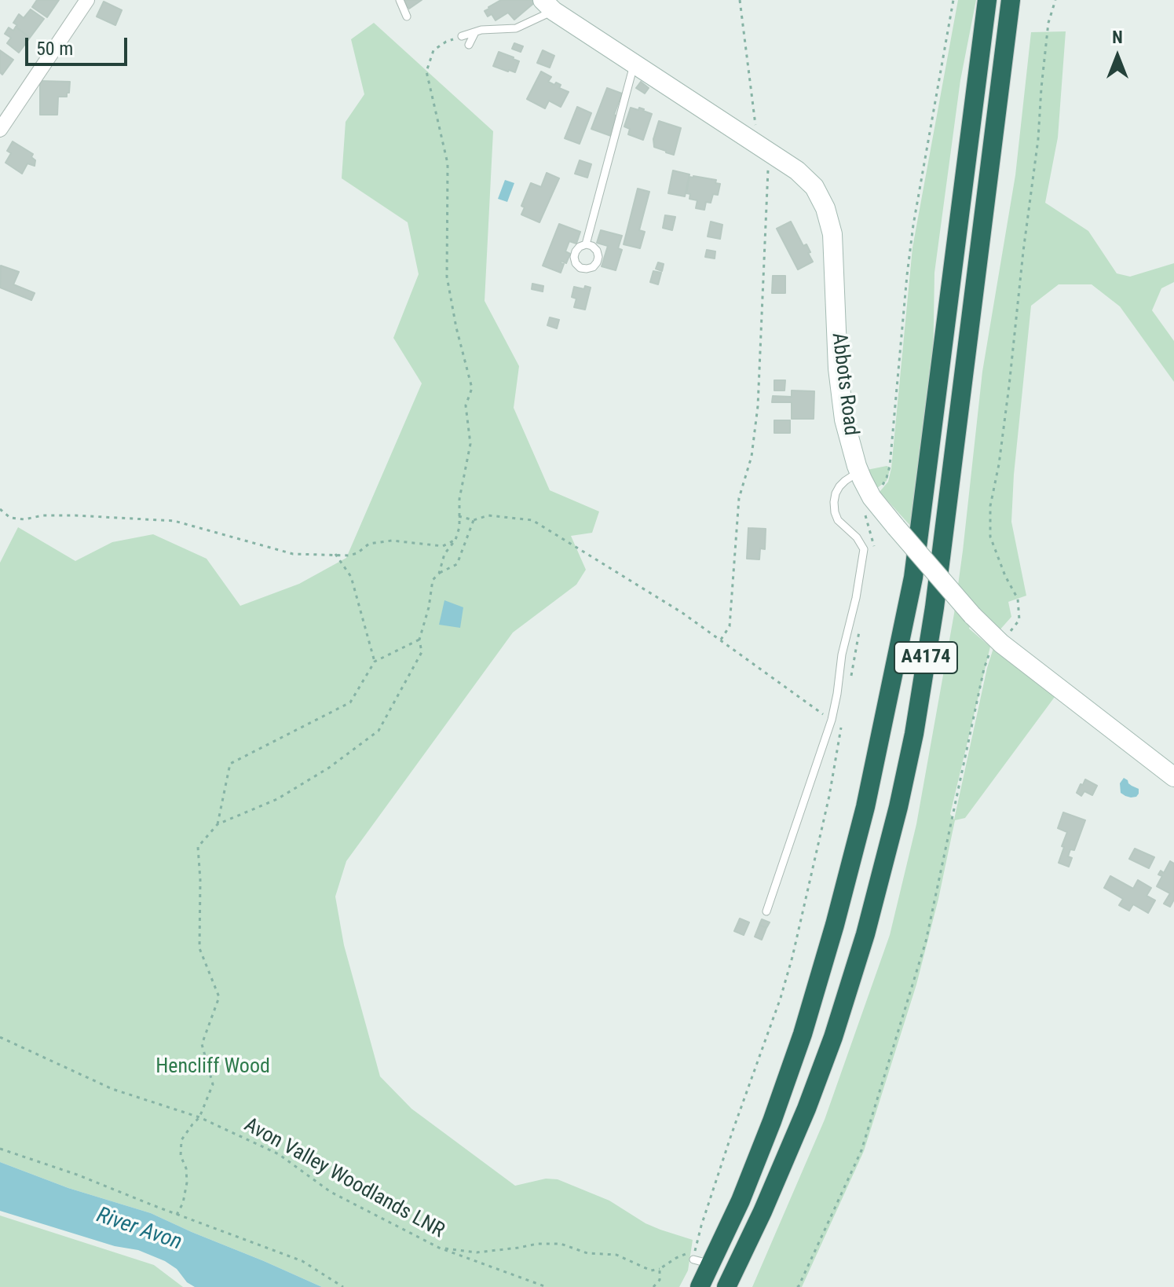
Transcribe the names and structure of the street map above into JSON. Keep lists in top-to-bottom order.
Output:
{
  "streets": {
    "highway": ["A4174"],
    "street": ["Abbots Road"],
    "path": ["Avon Valley Woodlands LNR"]
  },
  "water": ["River Avon"],
  "parks": ["Hencliff Wood"],
  "scale_bar": "50 m",
  "north": "top"
}
